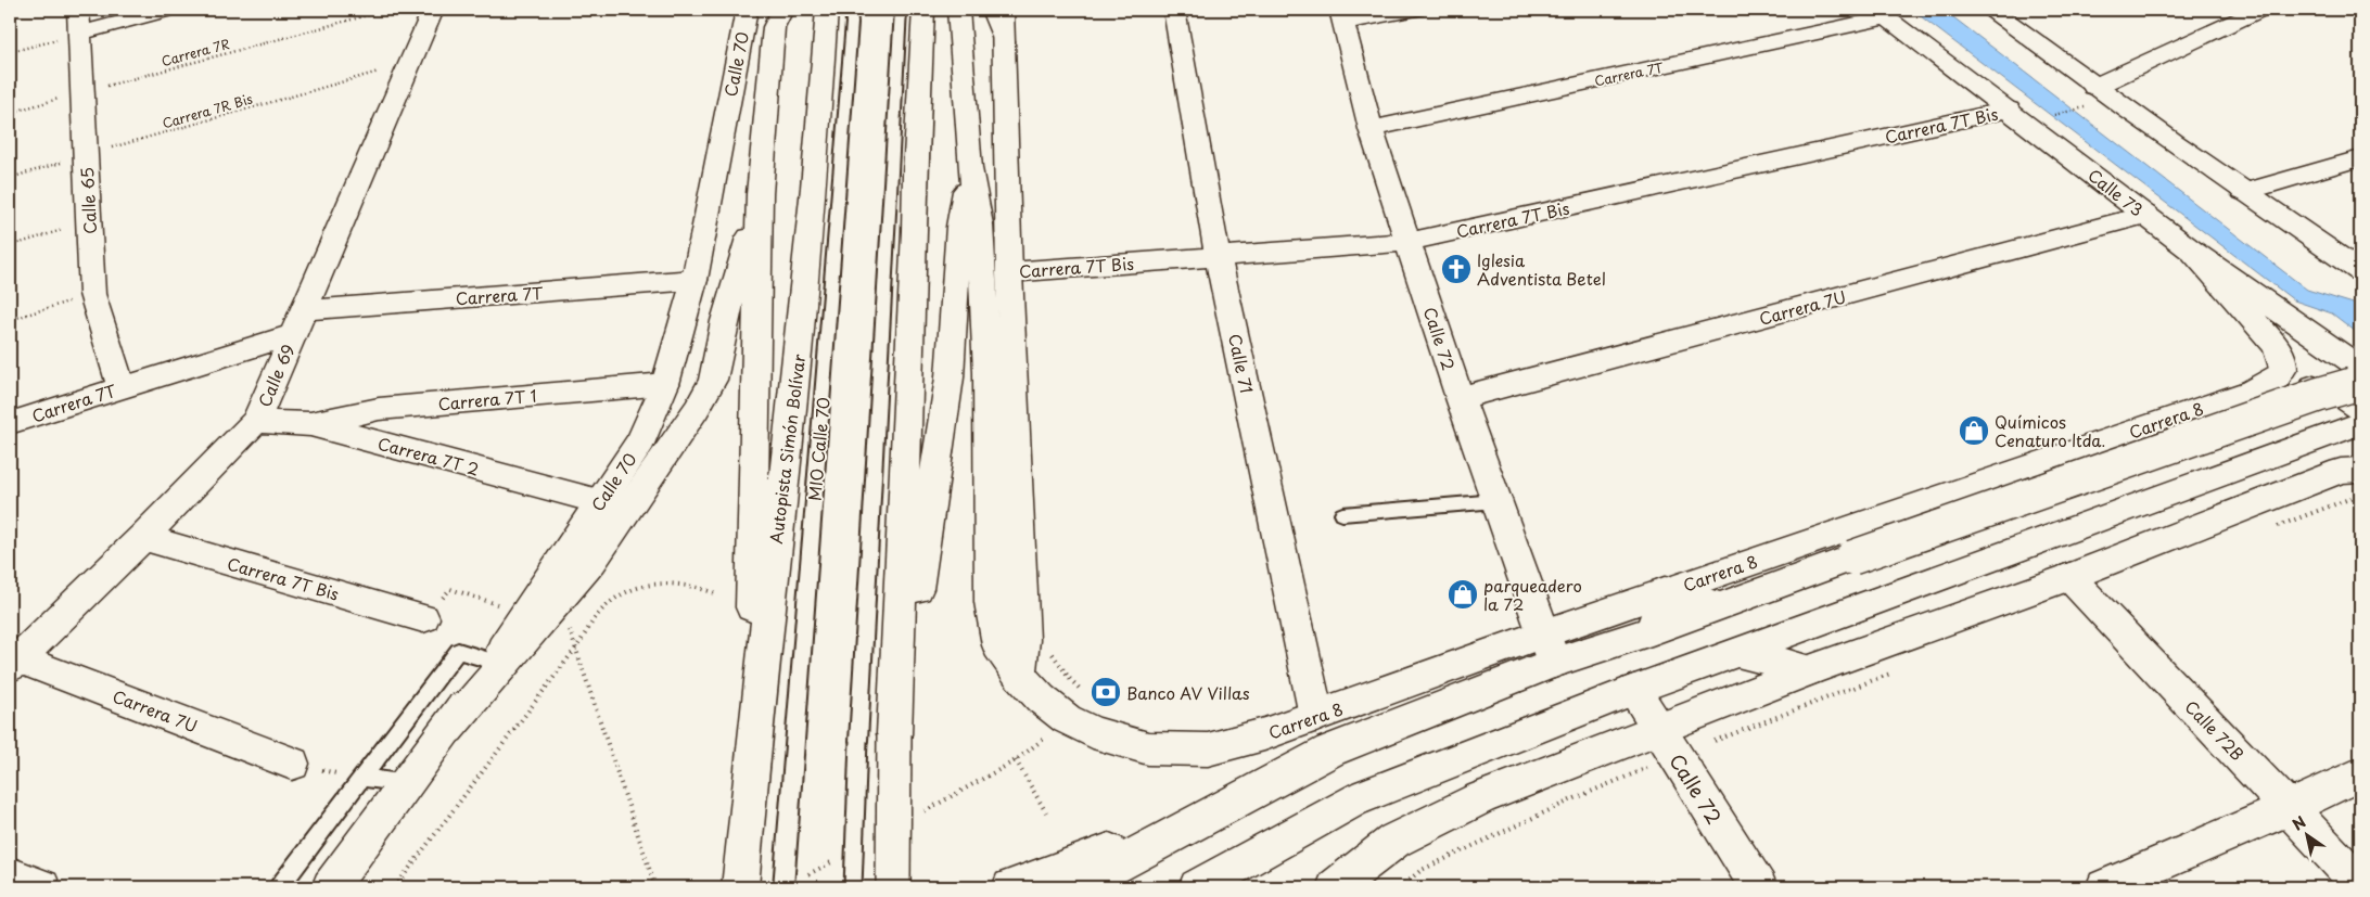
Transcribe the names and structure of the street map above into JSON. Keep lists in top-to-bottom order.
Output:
{
  "streets": {
    "main road": [
      "Calle 70",
      "Carrera 7T",
      "Carrera 7T Bis",
      "Calle 73",
      "Calle 65",
      "Carrera 7U",
      "Calle 72",
      "Calle 71",
      "Calle 69",
      "Carrera 7T 1",
      "Carrera 8",
      "Autopista Simón Bolívar",
      "Carrera 7T 2",
      "Calle 72B"
    ],
    "lane": ["MIO Calle 70"],
    "path": ["Carrera 7R", "Carrera 7R Bis"]
  },
  "crossings": [
    ["Carrera 7R", "Calle 65"],
    ["Calle 70", "Carrera 7T"],
    ["Calle 70", "Carrera 7T 1"],
    ["Calle 70", "Carrera 7T 2"],
    ["Carrera 7T", "Calle 73"],
    ["Carrera 7T", "Calle 65"],
    ["Carrera 7T", "Calle 72"],
    ["Carrera 7T", "Calle 69"],
    ["Carrera 7R Bis", "Calle 65"],
    ["Carrera 7R Bis", "Calle 69"],
    ["Carrera 7T Bis", "Calle 73"],
    ["Carrera 7T Bis", "Calle 72"],
    ["Carrera 7T Bis", "Calle 71"],
    ["Carrera 7T Bis", "Calle 69"],
    ["Calle 73", "Carrera 7U"],
    ["Calle 73", "Carrera 8"],
    ["Carrera 7U", "Calle 72"],
    ["Carrera 7U", "Calle 69"],
    ["Calle 72", "Carrera 8"],
    ["Calle 71", "Carrera 8"],
    ["Calle 69", "Carrera 7T 2"],
    ["Carrera 7T 1", "Carrera 7T 2"]
  ],
  "places": {
    "church": ["Iglesia Adventista Betel"],
    "shop": ["Químicos Cenaturo ltda.", "parqueadero la 72"],
    "bank": ["Banco AV Villas"]
  },
  "north": "top left"
}
